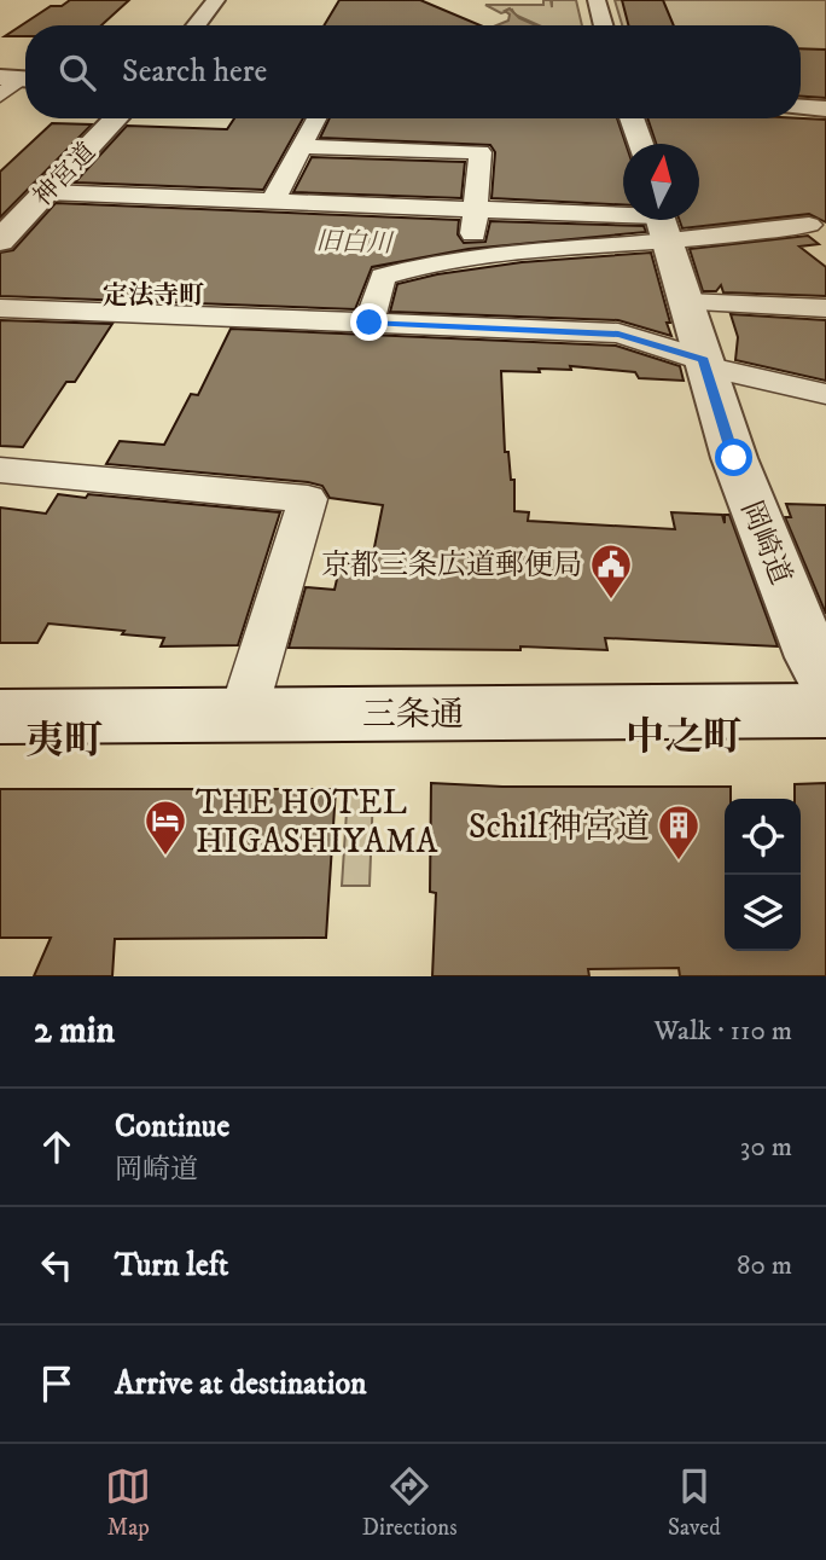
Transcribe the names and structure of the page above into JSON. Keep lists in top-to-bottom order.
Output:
{
  "streets": {
    "street": ["神宮道", "岡崎道", "三条通"]
  },
  "districts": ["定法寺町", "中之町", "夷町"],
  "water": ["旧白川"],
  "places": {
    "public building": ["京都三条広道郵便局"],
    "hotel": ["THE HOTEL HIGASHIYAMA"],
    "building": ["Schilf神宮道"]
  },
  "north": "top",
  "page": {
    "search": "Search here",
    "heading": ["2 min", "Walk · 110 m"],
    "list": [
      ["Continue", "岡崎道", "30 m"],
      ["Turn left", "80 m"],
      "Arrive at destination"
    ],
    "nav": ["Map", "Directions", "Saved"]
  }
}
